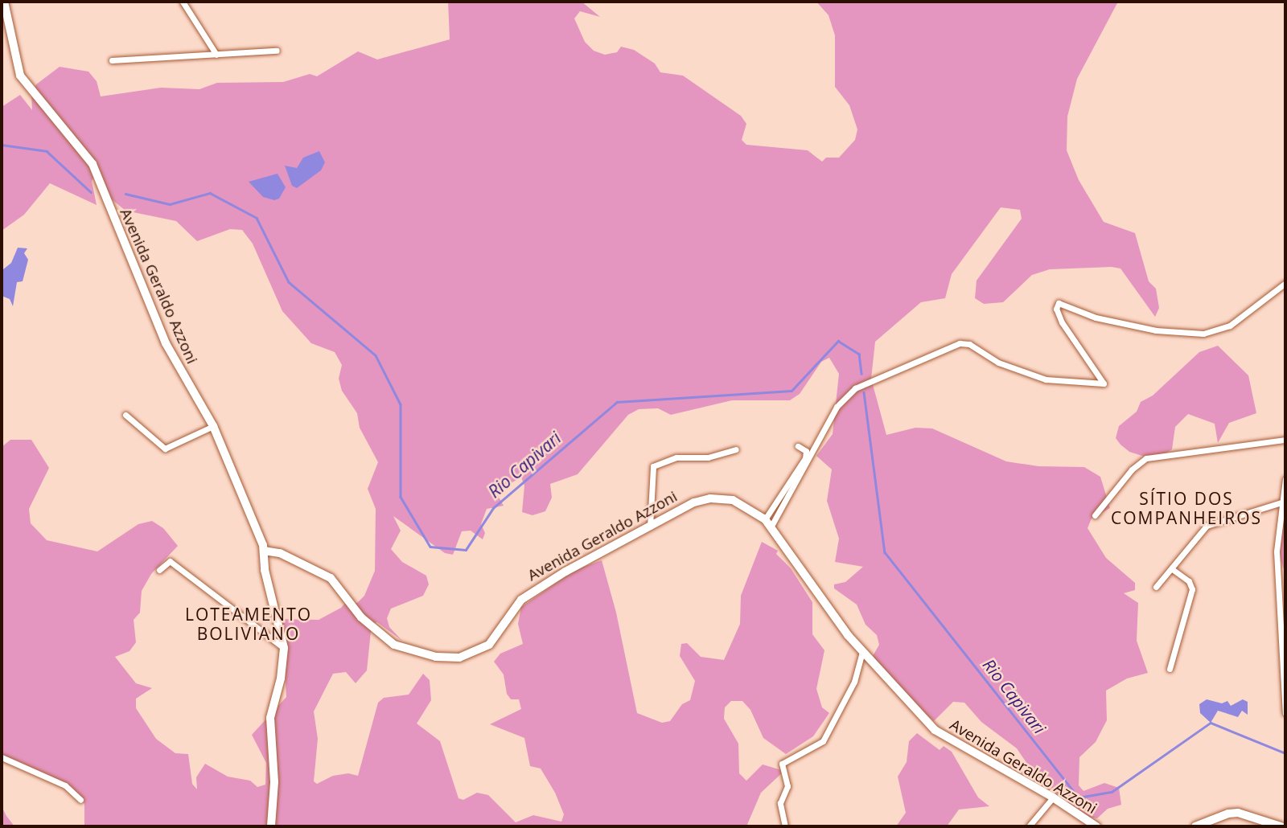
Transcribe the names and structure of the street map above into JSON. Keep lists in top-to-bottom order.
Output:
{
  "streets": {
    "street": ["Avenida Geraldo Azzoni"]
  },
  "districts": ["SÍTIO DOS COMPANHEIROS", "LOTEAMENTO BOLIVIANO"],
  "water": ["Rio Capivari"]
}
